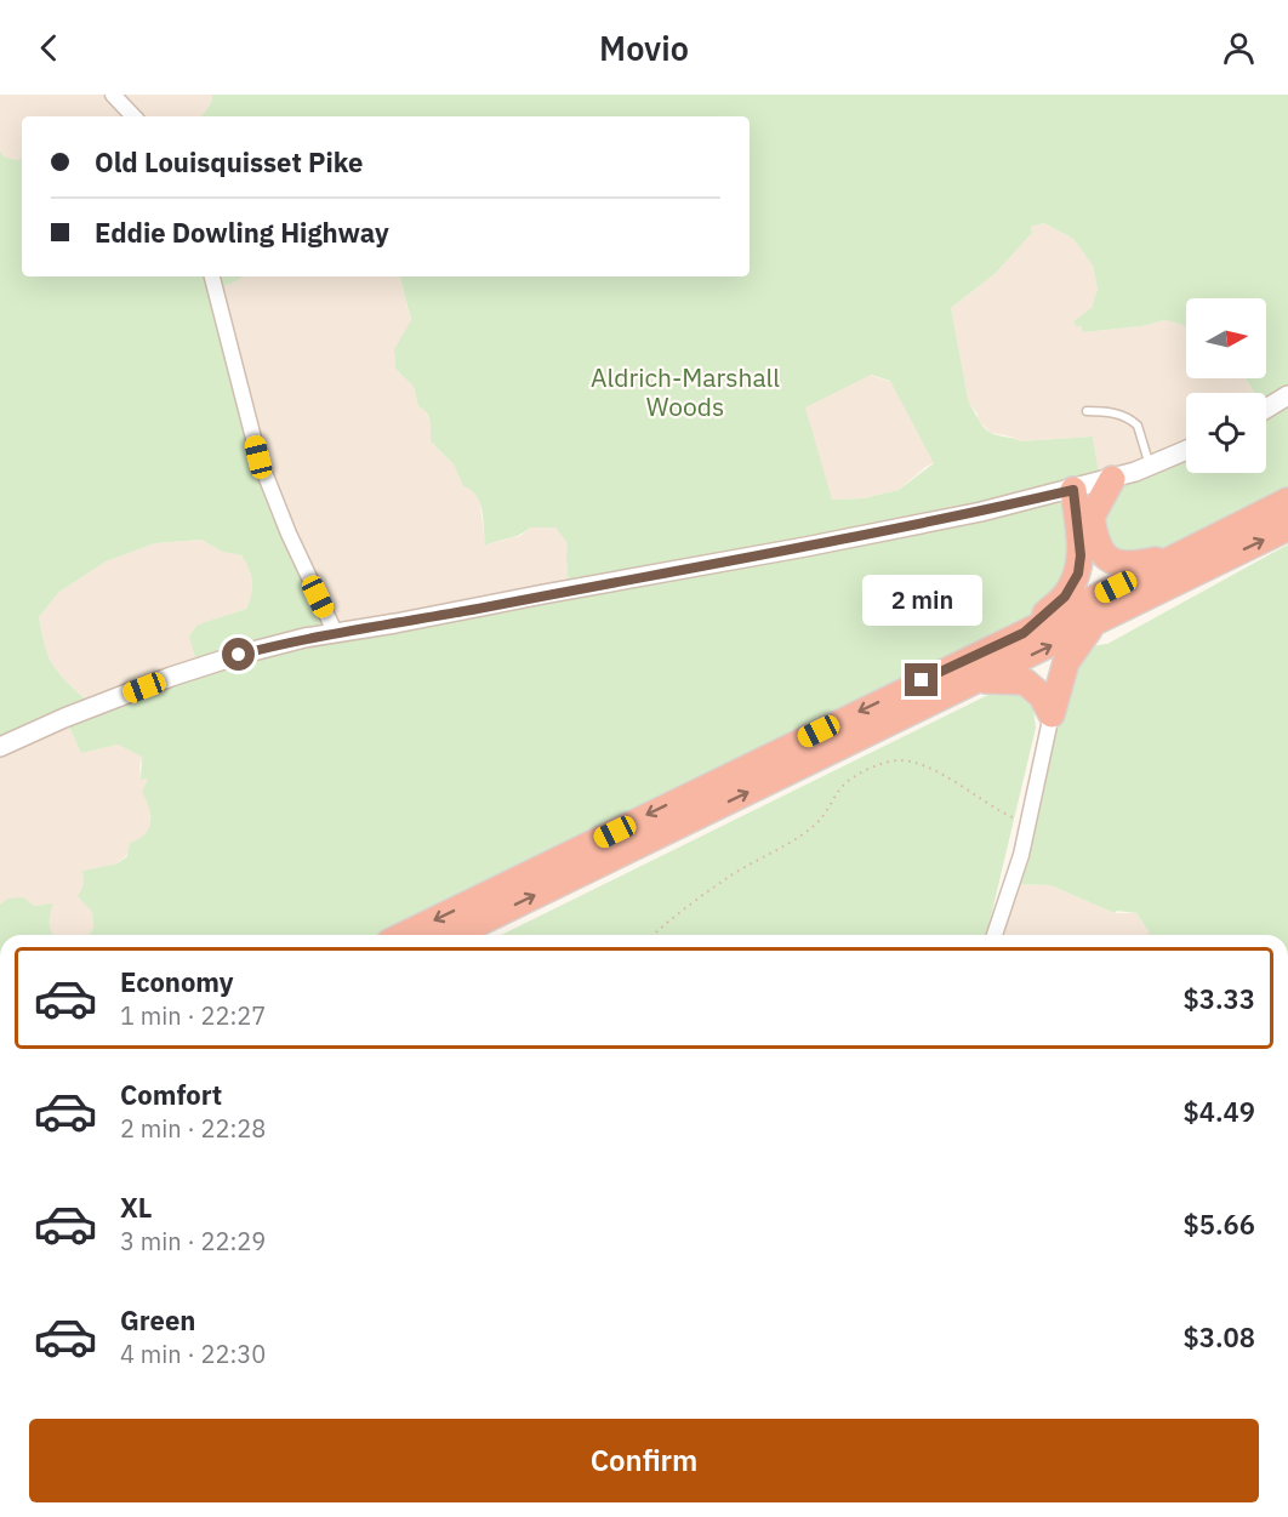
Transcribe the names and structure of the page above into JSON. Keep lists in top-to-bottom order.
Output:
{
  "parks": ["Aldrich-Marshall Woods"],
  "north": "right",
  "page": {
    "header": "Movio",
    "banner": ["Old Louisquisset Pike", "Eddie Dowling Highway"],
    "bubble": "2 min",
    "list": [
      {
        "name": "Economy",
        "note": "1 min · 22:27",
        "value": "$3.33"
      },
      {
        "name": "Comfort",
        "note": "2 min · 22:28",
        "value": "$4.49"
      },
      {
        "name": "XL",
        "note": "3 min · 22:29",
        "value": "$5.66"
      },
      {
        "name": "Green",
        "note": "4 min · 22:30",
        "value": "$3.08"
      }
    ],
    "buttons": "Confirm"
  }
}
